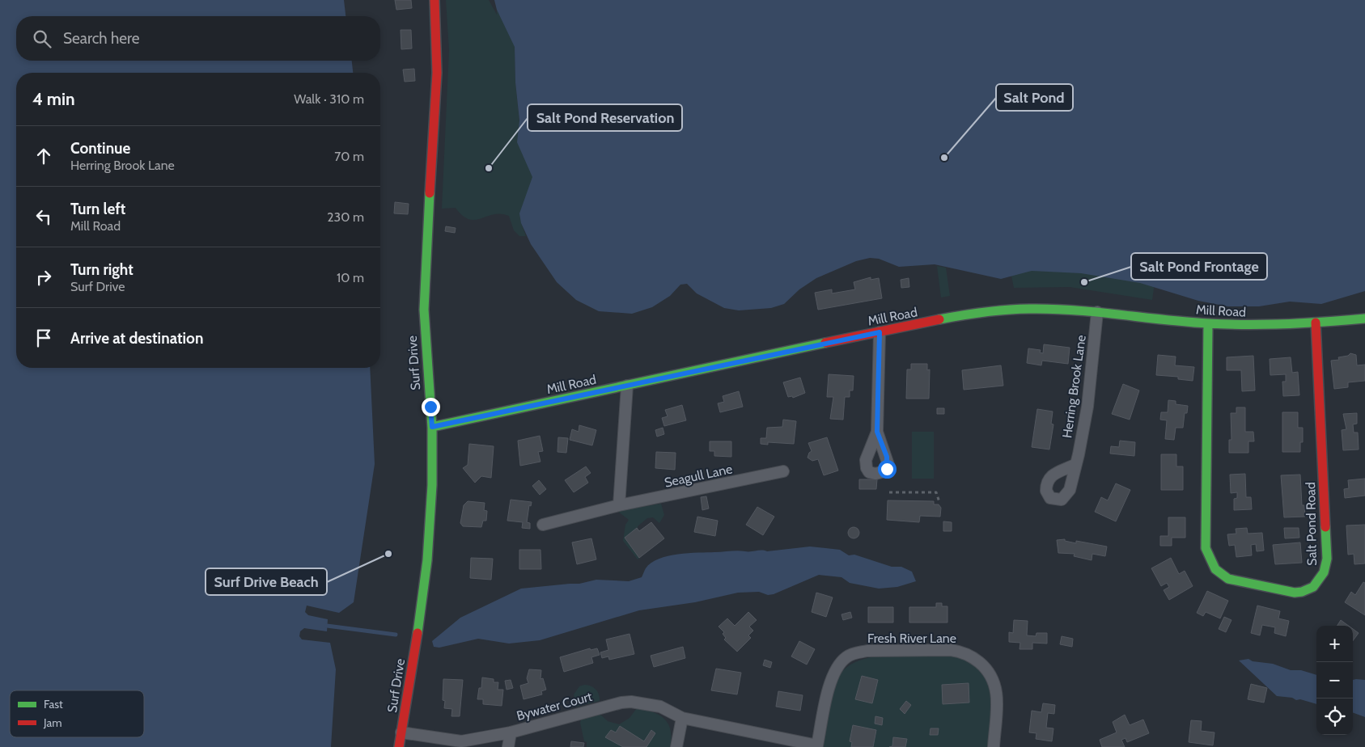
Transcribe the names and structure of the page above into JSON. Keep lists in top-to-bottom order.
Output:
{
  "streets": {
    "street": [
      "Mill Road",
      "Surf Drive",
      "Herring Brook Lane",
      "Seagull Lane",
      "Salt Pond Road",
      "Fresh River Lane",
      "Bywater Court"
    ]
  },
  "crossings": [
    ["Mill Road", "Surf Drive"],
    ["Mill Road", "Herring Brook Lane"],
    ["Mill Road", "Salt Pond Road"],
    ["Surf Drive", "Bywater Court"],
    ["Fresh River Lane", "Bywater Court"]
  ],
  "places": [
    "Salt Pond",
    "Salt Pond Reservation",
    "Salt Pond Frontage",
    "Surf Drive Beach"
  ],
  "legend": ["Fast", "Jam"],
  "page": {
    "search": "Search here",
    "heading": ["4 min", "Walk · 310 m"],
    "list": [
      ["Continue", "Herring Brook Lane", "70 m"],
      ["Turn left", "Mill Road", "230 m"],
      ["Turn right", "Surf Drive", "10 m"],
      "Arrive at destination"
    ],
    "map_buttons": ["+", "−"]
  }
}
